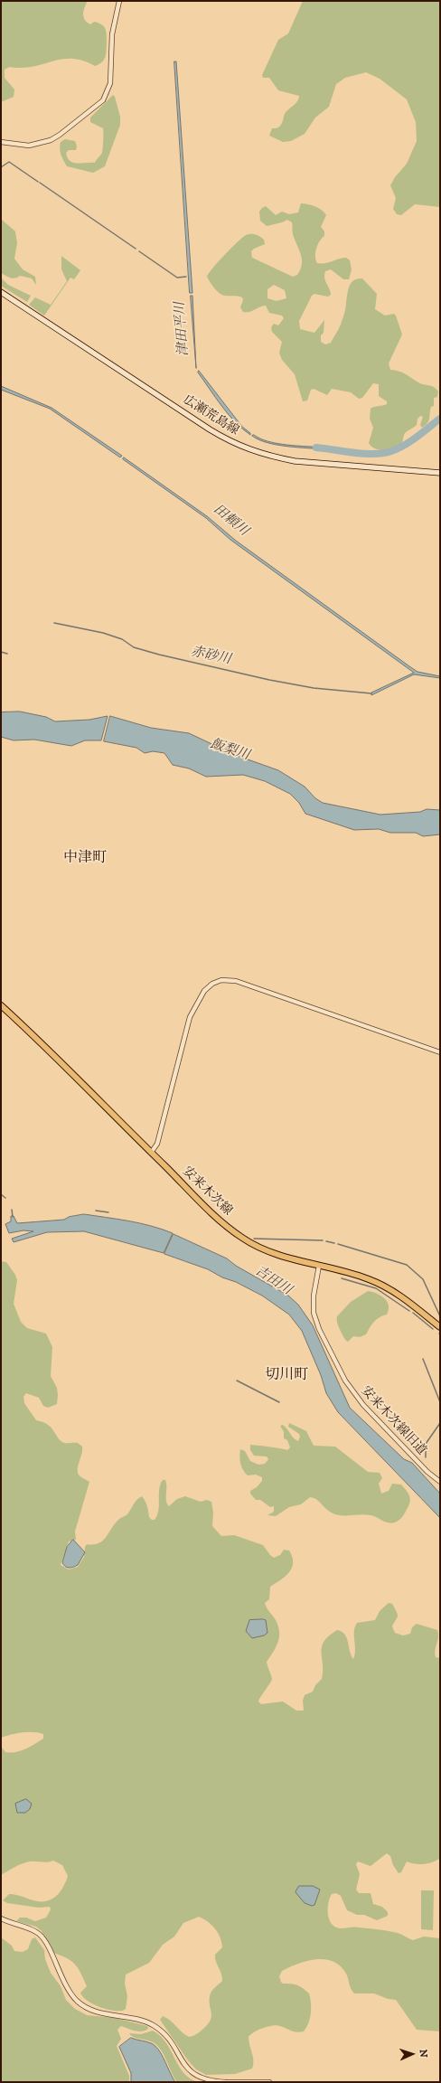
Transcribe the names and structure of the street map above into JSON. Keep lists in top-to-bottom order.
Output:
{
  "streets": {
    "main road": ["広瀬荒島線", "安来木次線"],
    "street": ["安来木次線旧道"]
  },
  "crossings": [
    ["安来木次線", "安来木次線旧道"]
  ],
  "districts": ["中津町", "切川町"],
  "water": [
    "津田平川",
    "田頼川",
    "赤砂川",
    "飯梨川",
    "吉田川"
  ],
  "north": "right"
}
